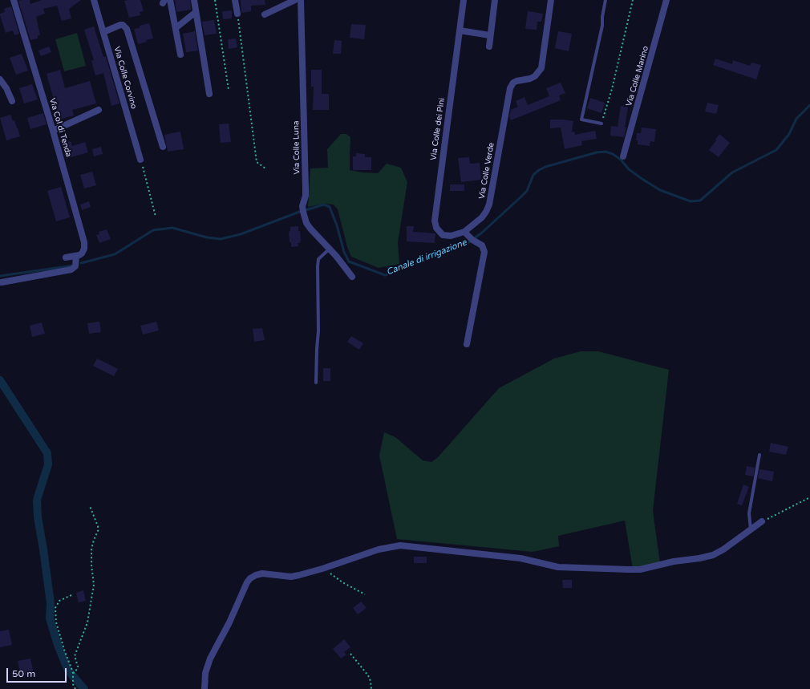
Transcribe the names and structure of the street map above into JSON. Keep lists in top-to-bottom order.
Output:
{
  "streets": {
    "street": [
      "Via Colle Marino",
      "Via Colle Corvino",
      "Via Col di Tenda",
      "Via Colle dei Pini",
      "Via Colle Luna",
      "Via Colle Verde"
    ]
  },
  "crossings": [
    ["Via Colle dei Pini", "Via Colle Verde"]
  ],
  "water": ["Canale di irrigazione"],
  "scale_bar": "50 m"
}
